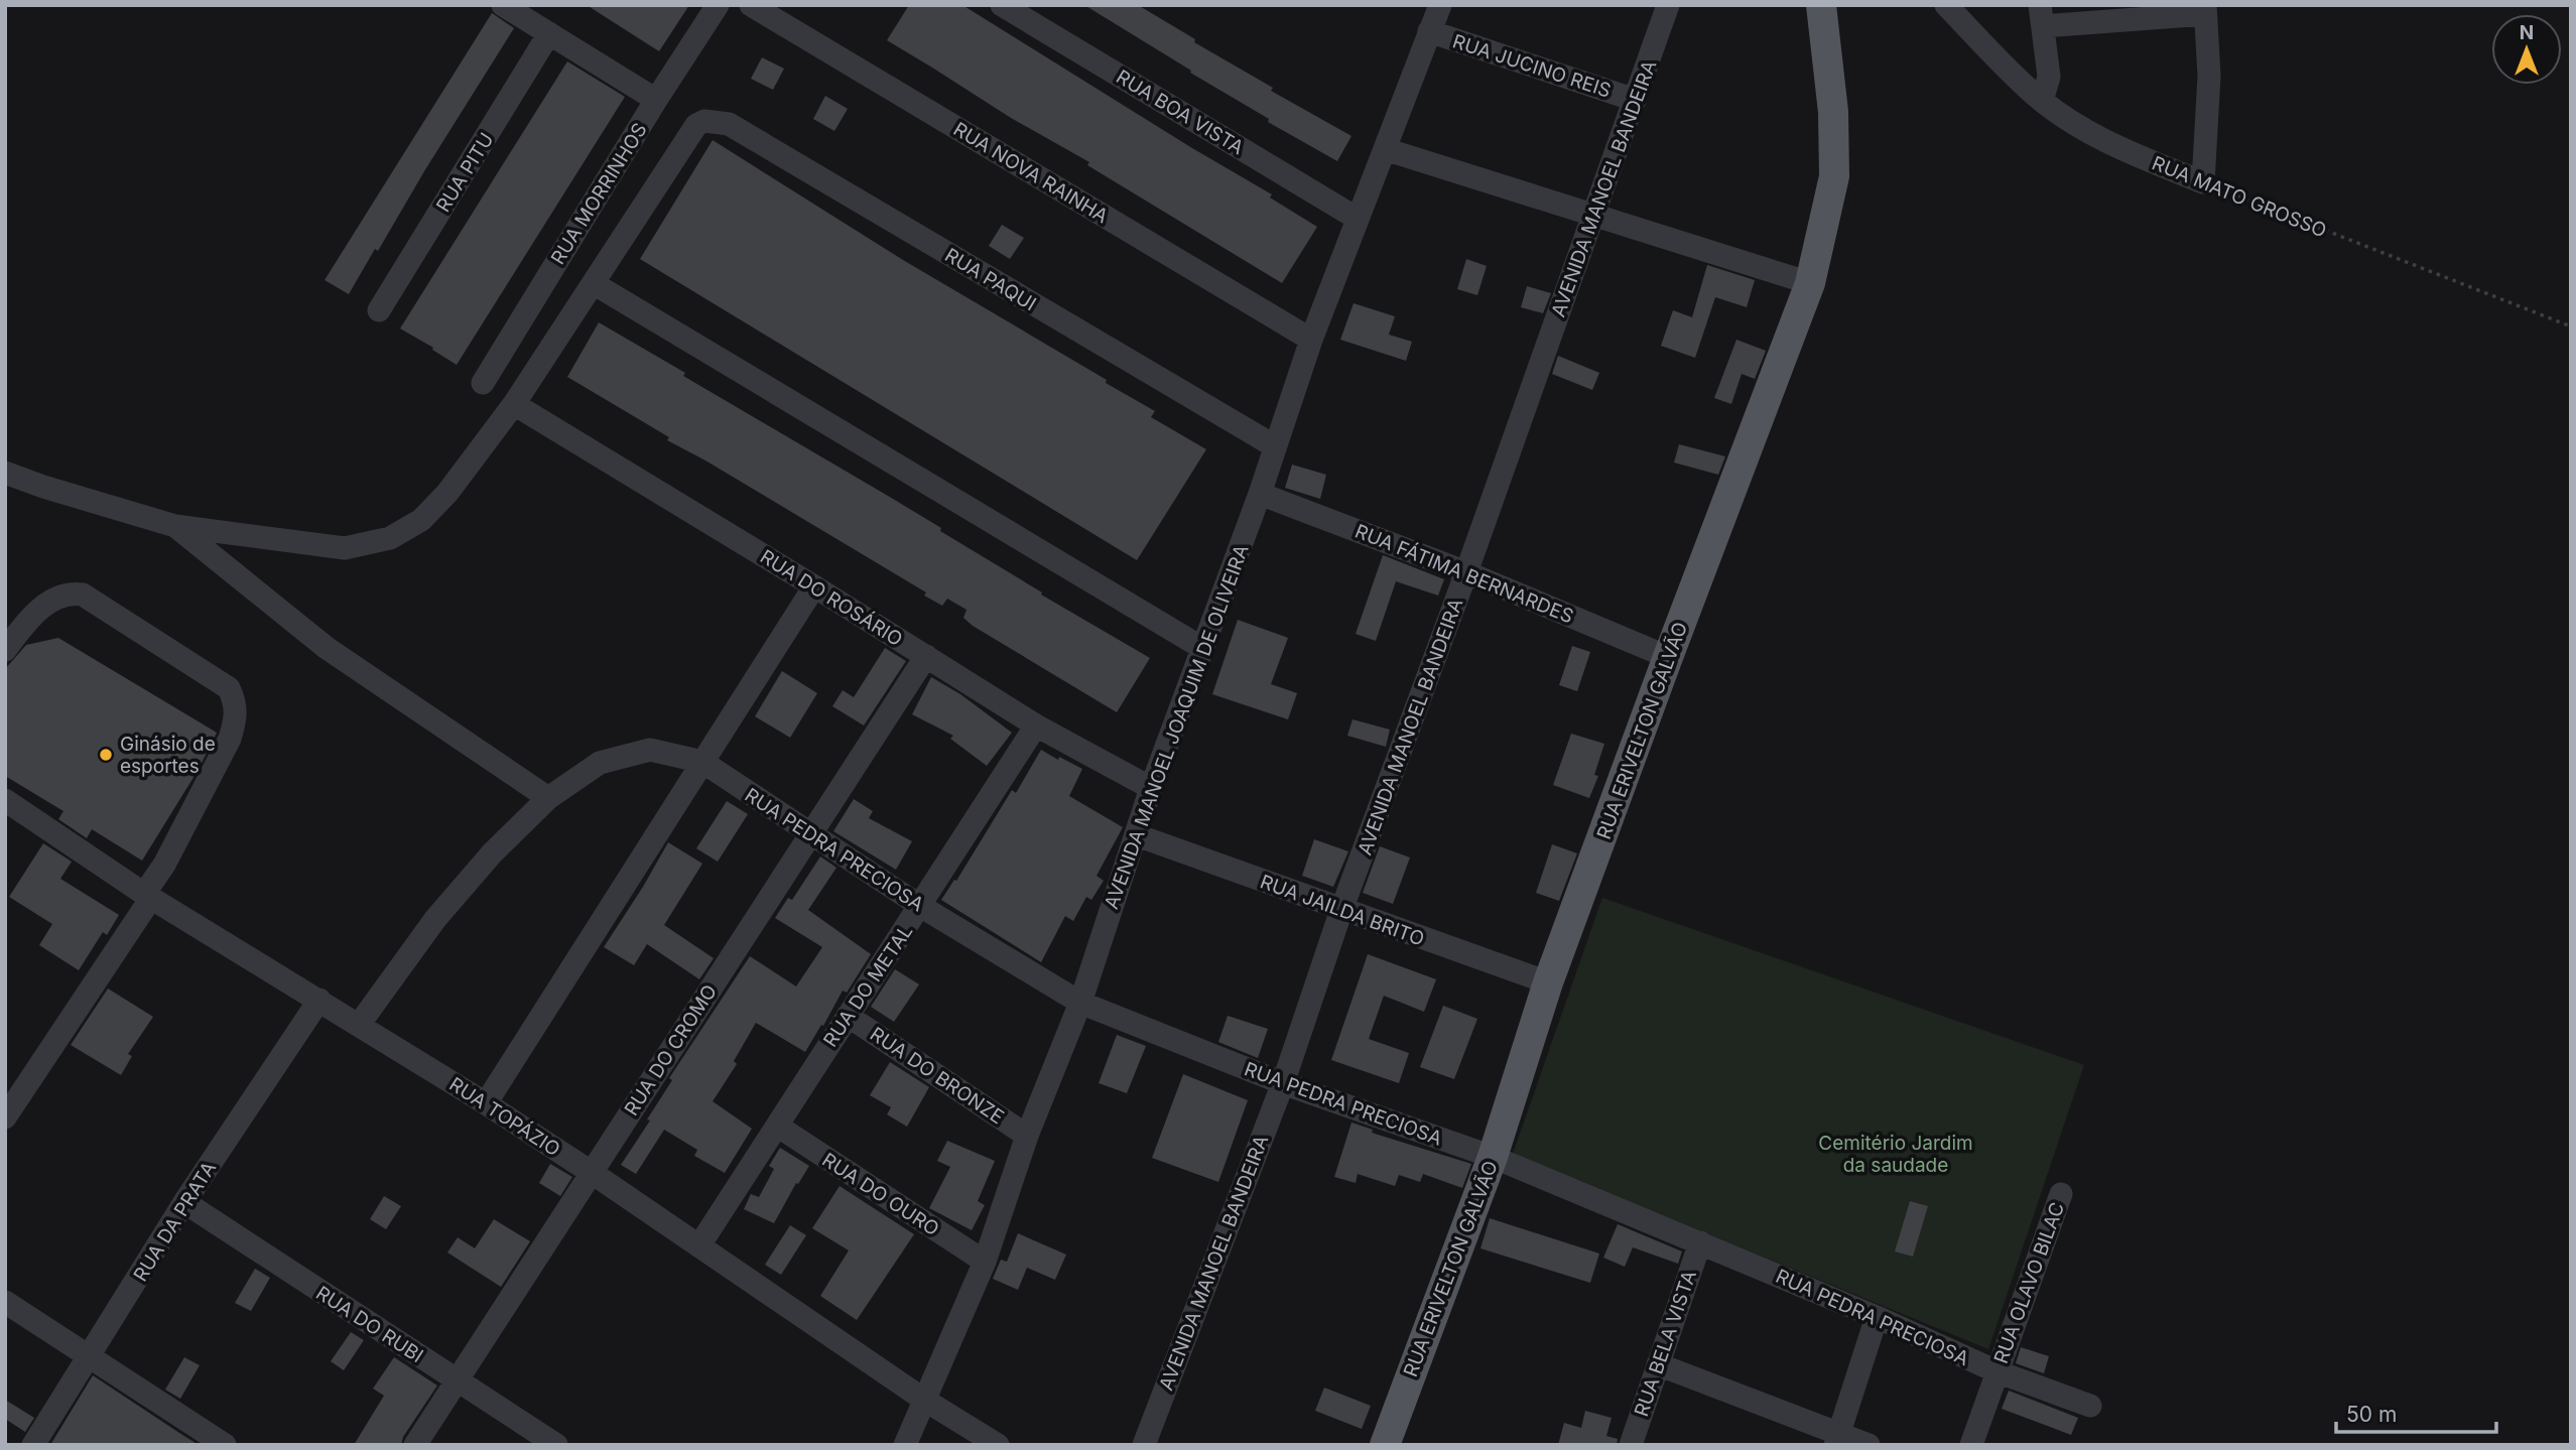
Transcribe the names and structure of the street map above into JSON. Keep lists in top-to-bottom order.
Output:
{
  "streets": {
    "main road": ["RUA ERIVELTON GALVÃO"],
    "street": [
      "RUA JUCINO REIS",
      "RUA BOA VISTA",
      "RUA PITU",
      "RUA NOVA RAINHA",
      "AVENIDA MANOEL BANDEIRA",
      "RUA MORRINHOS",
      "RUA MATO GROSSO",
      "RUA PAQUI",
      "RUA FÁTIMA BERNARDES",
      "RUA DO ROSÁRIO",
      "AVENIDA MANOEL JOAQUIM DE OLIVEIRA",
      "RUA PEDRA PRECIOSA",
      "RUA JAILDA BRITO",
      "RUA DO METAL",
      "RUA DO CROMO",
      "RUA DO BRONZE",
      "RUA TOPÁZIO",
      "RUA DO OURO",
      "RUA DA PRATA",
      "RUA OLAVO BILAC",
      "RUA DO RUBI",
      "RUA BELA VISTA"
    ]
  },
  "crossings": [
    ["RUA JUCINO REIS", "AVENIDA MANOEL BANDEIRA"],
    ["RUA JUCINO REIS", "AVENIDA MANOEL JOAQUIM DE OLIVEIRA"],
    ["RUA BOA VISTA", "AVENIDA MANOEL JOAQUIM DE OLIVEIRA"],
    ["RUA NOVA RAINHA", "AVENIDA MANOEL JOAQUIM DE OLIVEIRA"],
    ["AVENIDA MANOEL BANDEIRA", "RUA FÁTIMA BERNARDES"],
    ["AVENIDA MANOEL BANDEIRA", "RUA PEDRA PRECIOSA"],
    ["AVENIDA MANOEL BANDEIRA", "RUA JAILDA BRITO"],
    ["RUA PAQUI", "AVENIDA MANOEL JOAQUIM DE OLIVEIRA"],
    ["RUA FÁTIMA BERNARDES", "AVENIDA MANOEL JOAQUIM DE OLIVEIRA"],
    ["RUA FÁTIMA BERNARDES", "RUA ERIVELTON GALVÃO"],
    ["RUA DO ROSÁRIO", "AVENIDA MANOEL JOAQUIM DE OLIVEIRA"],
    ["RUA DO ROSÁRIO", "RUA DO METAL"],
    ["RUA DO ROSÁRIO", "RUA DO CROMO"],
    ["AVENIDA MANOEL JOAQUIM DE OLIVEIRA", "RUA PEDRA PRECIOSA"],
    ["AVENIDA MANOEL JOAQUIM DE OLIVEIRA", "RUA JAILDA BRITO"],
    ["AVENIDA MANOEL JOAQUIM DE OLIVEIRA", "RUA DO BRONZE"],
    ["AVENIDA MANOEL JOAQUIM DE OLIVEIRA", "RUA TOPÁZIO"],
    ["AVENIDA MANOEL JOAQUIM DE OLIVEIRA", "RUA DO OURO"],
    ["RUA ERIVELTON GALVÃO", "RUA PEDRA PRECIOSA"],
    ["RUA ERIVELTON GALVÃO", "RUA JAILDA BRITO"],
    ["RUA PEDRA PRECIOSA", "RUA DO METAL"],
    ["RUA PEDRA PRECIOSA", "RUA DO CROMO"],
    ["RUA PEDRA PRECIOSA", "RUA OLAVO BILAC"],
    ["RUA PEDRA PRECIOSA", "RUA BELA VISTA"],
    ["RUA DO METAL", "RUA DO BRONZE"],
    ["RUA DO METAL", "RUA TOPÁZIO"],
    ["RUA DO METAL", "RUA DO OURO"],
    ["RUA DO CROMO", "RUA TOPÁZIO"],
    ["RUA DO CROMO", "RUA DO RUBI"],
    ["RUA TOPÁZIO", "RUA DA PRATA"],
    ["RUA DA PRATA", "RUA DO RUBI"]
  ],
  "parks": ["Cemitério Jardim da saudade"],
  "places": ["Ginásio de esportes"],
  "scale_bar": "50 m",
  "north": "top"
}
